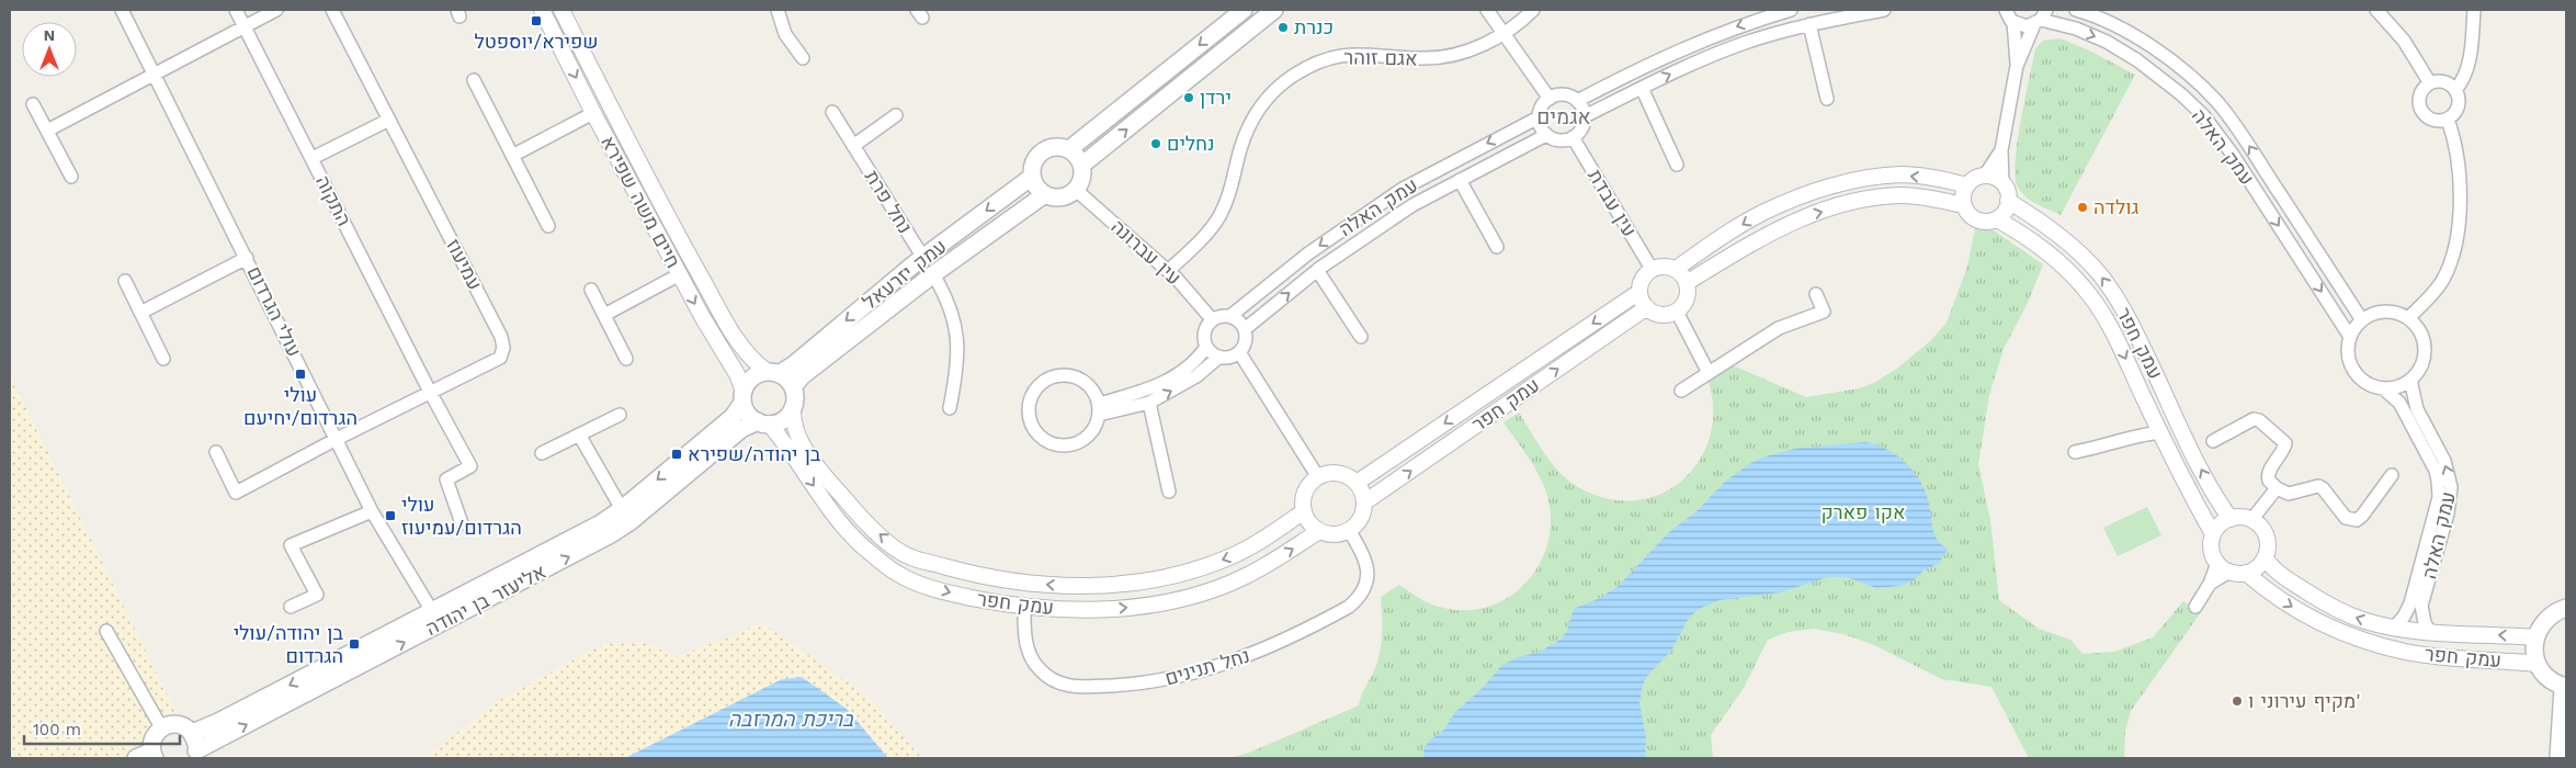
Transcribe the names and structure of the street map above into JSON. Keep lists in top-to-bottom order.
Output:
{
  "streets": {
    "main road": ["עמק יזרעאל", "אליעזר בן יהודה"],
    "street": [
      "אגם זוהר",
      "עמק האלה",
      "התקוה",
      "חיים משה שפירא",
      "נחל פרת",
      "עין עבדת",
      "עין עברונה",
      "עמיעוז",
      "עולי הגרדום",
      "עמק חפר",
      "נחל תנינים"
    ]
  },
  "crossings": [
    ["אגם זוהר", "עין עברונה"],
    ["עמק האלה", "עין עבדת"],
    ["עמק האלה", "עין עברונה"],
    ["עמק האלה", "עמק חפר"],
    ["התקוה", "עמיעוז"],
    ["חיים משה שפירא", "עמק יזרעאל"],
    ["חיים משה שפירא", "עמק חפר"],
    ["חיים משה שפירא", "אליעזר בן יהודה"],
    ["נחל פרת", "עמק יזרעאל"],
    ["עין עבדת", "עמק חפר"],
    ["עין עברונה", "עמק יזרעאל"],
    ["עמיעוז", "עולי הגרדום"],
    ["עמק יזרעאל", "עמק חפר"],
    ["עמק יזרעאל", "אליעזר בן יהודה"],
    ["עולי הגרדום", "אליעזר בן יהודה"],
    ["עמק חפר", "אליעזר בן יהודה"],
    ["עמק חפר", "נחל תנינים"]
  ],
  "districts": ["אגמים"],
  "water": ["בריכת המרזבה"],
  "parks": ["אקו פארק"],
  "places": {
    "transit": [
      "שפירא/יוספטל",
      "עולי הגרדום/יחיעם",
      "בן יהודה/שפירא",
      "עולי הגרדום/עמיעוז",
      "בן יהודה/עולי הגרדום"
    ],
    "other": [
      "כנרת",
      "ירדן",
      "נחלים",
      "גולדה",
      "מקיף עירוני ו'"
    ]
  },
  "scale_bar": "100 m",
  "north": "top"
}
